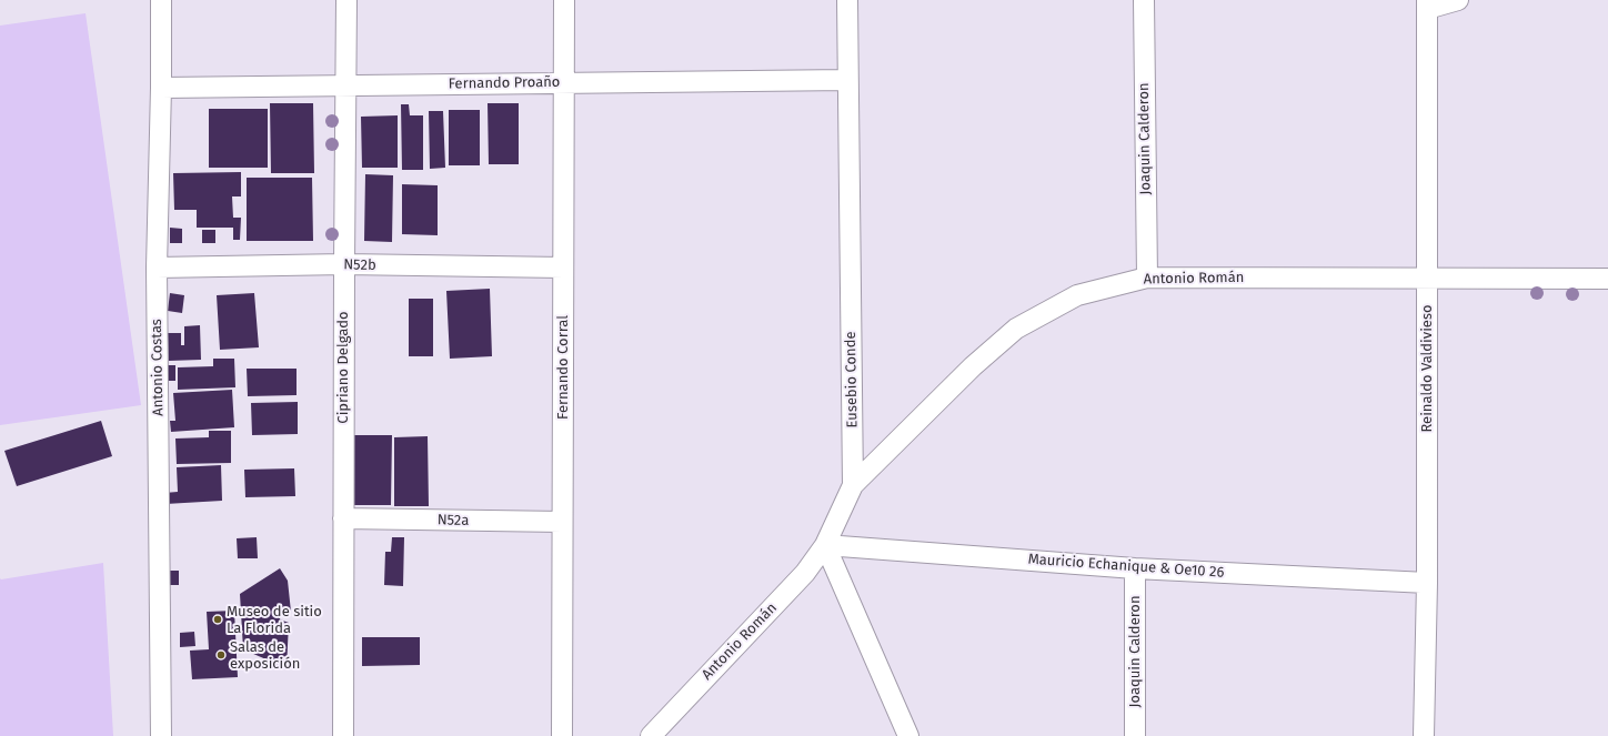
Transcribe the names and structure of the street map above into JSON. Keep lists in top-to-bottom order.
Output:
{
  "streets": {
    "street": [
      "Fernando Proaño",
      "Joaquin Calderon",
      "N52b",
      "Antonio Román",
      "Antonio Costas",
      "Cipriano Delgado",
      "Fernando Corral",
      "Reinaldo Valdivieso",
      "Eusebio Conde",
      "N52a",
      "Mauricio Echanique & Oe10 26"
    ]
  },
  "crossings": [
    ["Fernando Proaño", "Antonio Costas"],
    ["Fernando Proaño", "Cipriano Delgado"],
    ["Fernando Proaño", "Fernando Corral"],
    ["Fernando Proaño", "Eusebio Conde"],
    ["Joaquin Calderon", "Antonio Román"],
    ["Joaquin Calderon", "Mauricio Echanique & Oe10 26"],
    ["N52b", "Antonio Costas"],
    ["N52b", "Cipriano Delgado"],
    ["N52b", "Fernando Corral"],
    ["Antonio Román", "Reinaldo Valdivieso"],
    ["Antonio Román", "Eusebio Conde"],
    ["Antonio Román", "Mauricio Echanique & Oe10 26"],
    ["Cipriano Delgado", "N52a"],
    ["Fernando Corral", "N52a"],
    ["Reinaldo Valdivieso", "Mauricio Echanique & Oe10 26"],
    ["Eusebio Conde", "Mauricio Echanique & Oe10 26"]
  ],
  "places": ["Museo de sitio La Florida", "Salas de exposición"]
}
